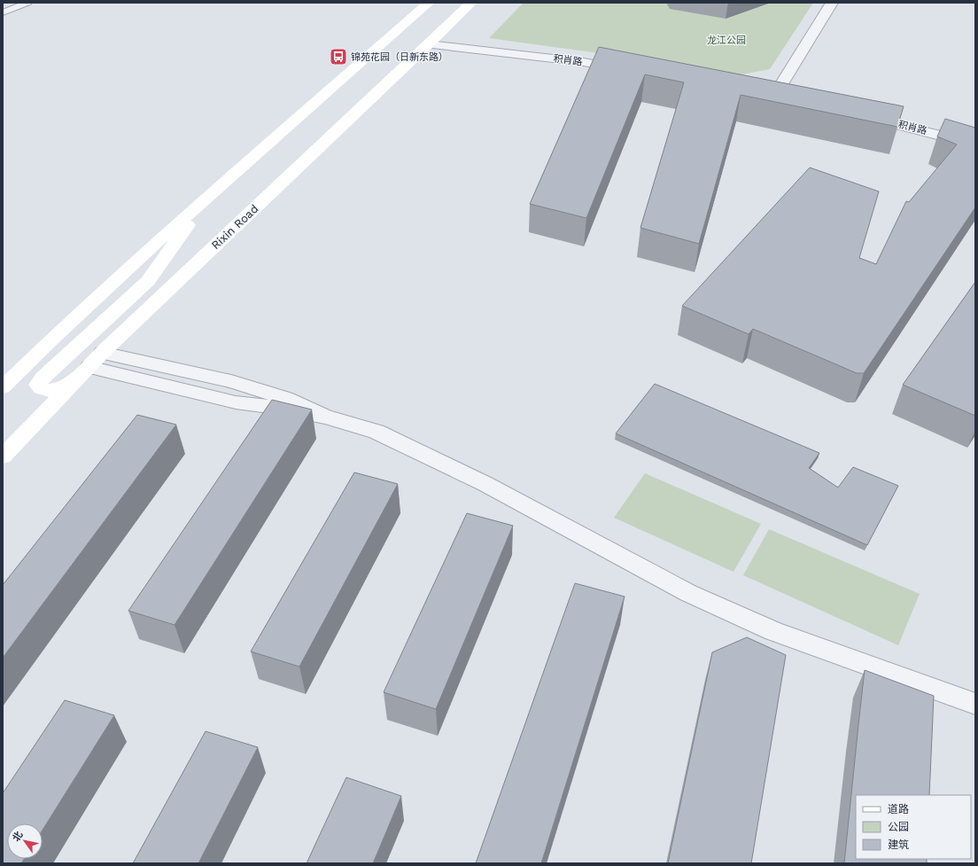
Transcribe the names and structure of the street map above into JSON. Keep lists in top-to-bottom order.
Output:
{
  "streets": {
    "main road": ["Rixin Road"],
    "street": ["积肖路"]
  },
  "crossings": [
    ["积肖路", "Rixin Road"]
  ],
  "parks": ["龙江公园"],
  "places": {
    "bus stop": ["锦苑花园（日新东路）"]
  },
  "legend": ["道路", "公园", "建筑"],
  "north": "top left"
}
